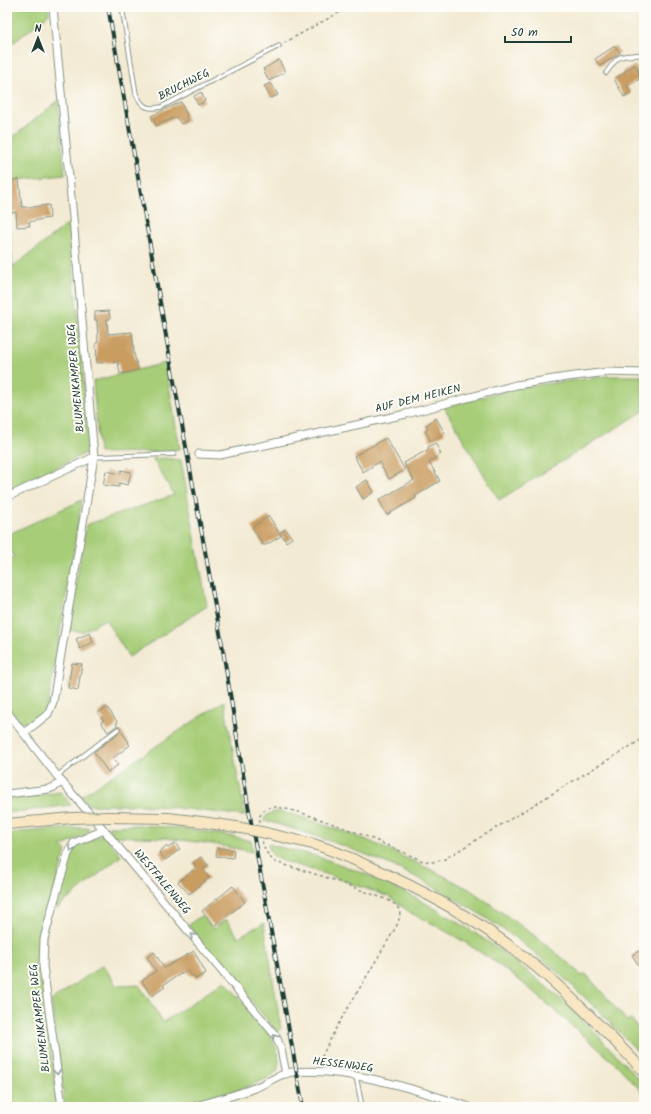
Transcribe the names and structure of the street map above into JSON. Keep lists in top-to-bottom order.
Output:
{
  "streets": {
    "street": [
      "BLUMENKAMPER WEG",
      "AUF DEM HEIKEN",
      "WESTFALENWEG",
      "HESSENWEG"
    ],
    "lane": ["BRUCHWEG"]
  },
  "crossings": [
    ["BLUMENKAMPER WEG", "WESTFALENWEG"],
    ["WESTFALENWEG", "HESSENWEG"]
  ],
  "one_way": ["WESTFALENWEG"],
  "scale_bar": "50 m",
  "north": "top"
}
